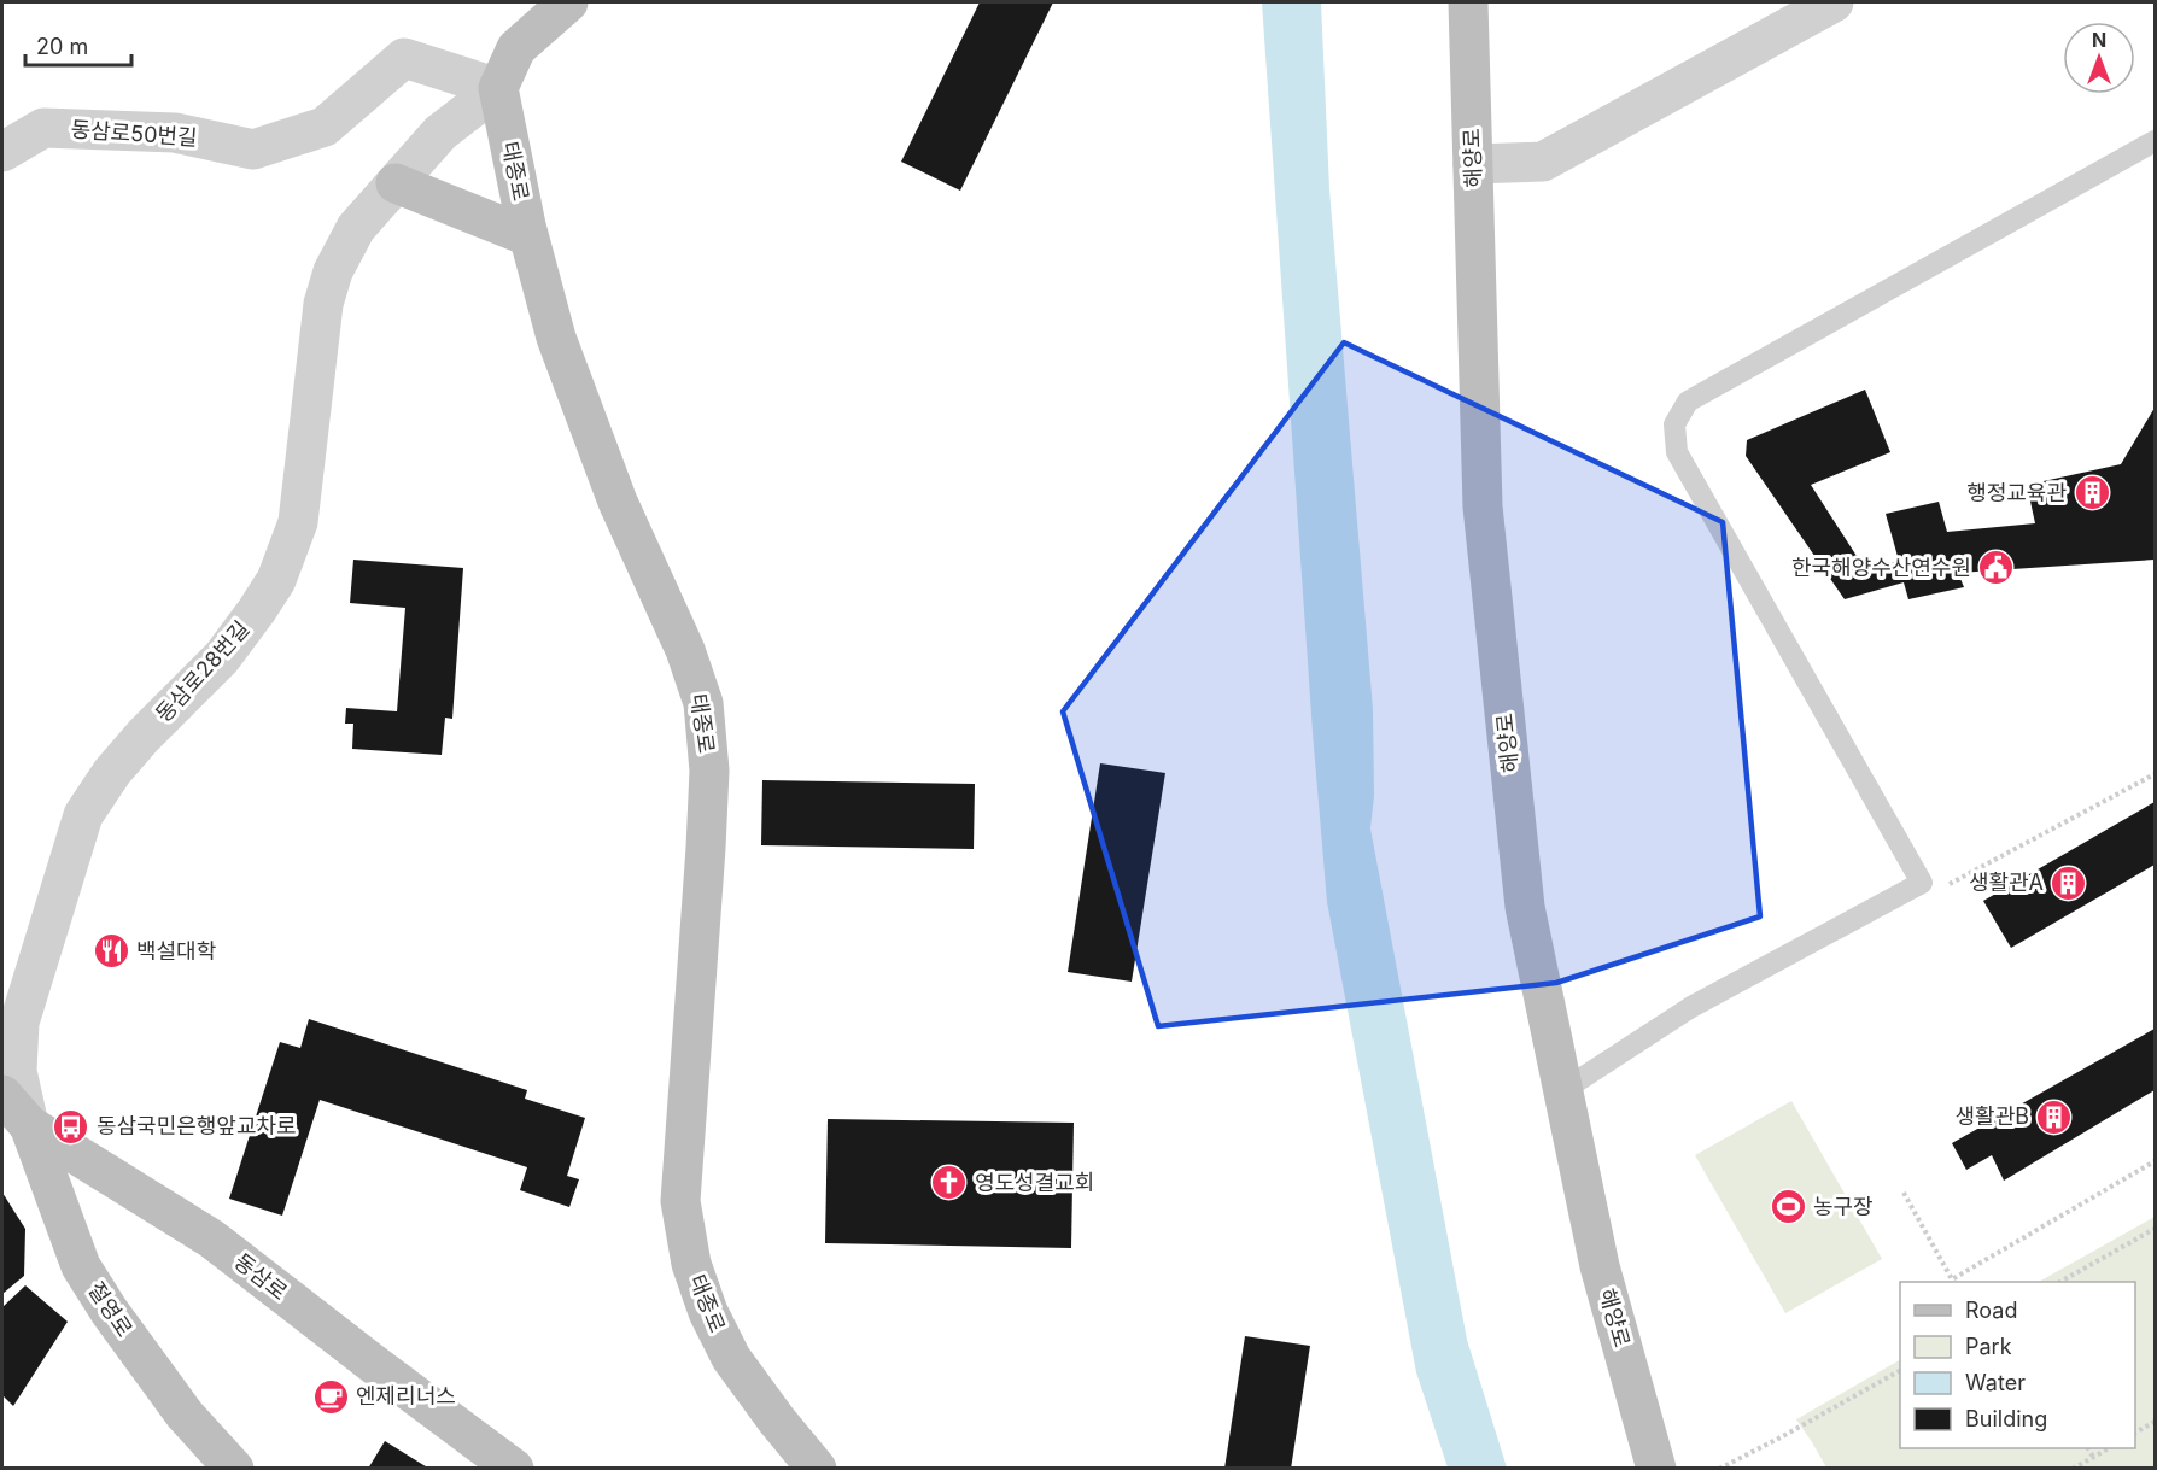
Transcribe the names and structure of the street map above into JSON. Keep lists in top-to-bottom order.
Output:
{
  "streets": {
    "main road": [
      "해양로",
      "태종로",
      "동삼로",
      "절영로"
    ],
    "street": ["동삼로50번길", "동삼로28번길"]
  },
  "crossings": [
    ["동삼로50번길", "태종로"],
    ["동삼로50번길", "동삼로28번길"],
    ["태종로", "동삼로28번길"],
    ["동삼로28번길", "동삼로"],
    ["동삼로28번길", "절영로"],
    ["동삼로", "절영로"]
  ],
  "places": {
    "building": ["행정교육관", "생활관A", "생활관B"],
    "public building": ["한국해양수산연수원"],
    "restaurant": ["백설대학"],
    "bus stop": ["동삼국민은행앞교차로"],
    "church": ["영도성결교회"],
    "sports": ["농구장"],
    "cafe": ["엔제리너스"]
  },
  "legend": [
    "Road",
    "Park",
    "Water",
    "Building"
  ],
  "scale_bar": "20 m",
  "north": "top"
}
